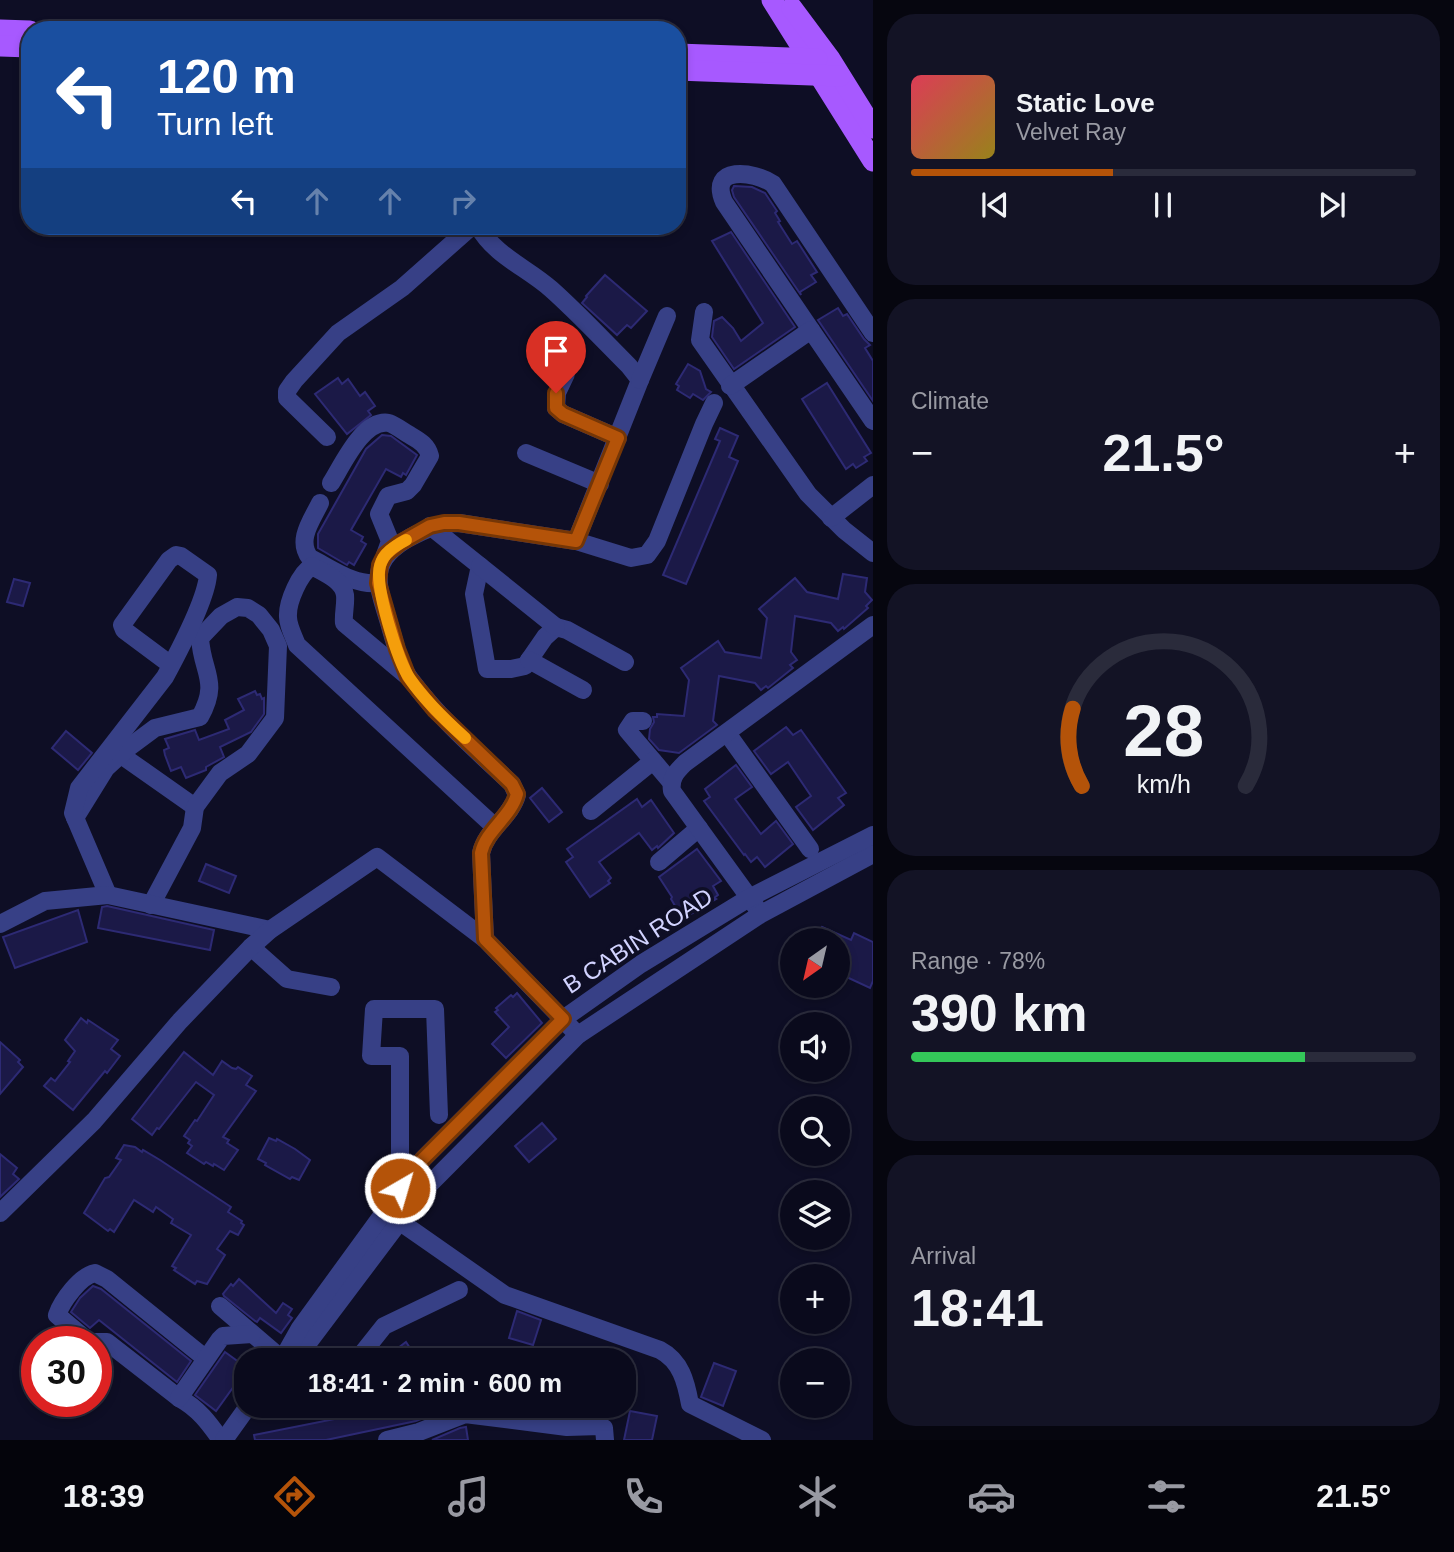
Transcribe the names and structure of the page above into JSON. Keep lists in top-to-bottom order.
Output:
{
  "streets": {
    "street": ["B CABIN ROAD"]
  },
  "north": "bottom left",
  "page": {
    "turn": ["120 m", "Turn left"],
    "song": ["Static Love", "Velvet Ray"],
    "tile": [
      "Climate",
      ["Range · 78%", "390 km"],
      ["Arrival", "18:41"]
    ],
    "heat": ["−", "21.5°", "+"],
    "map_buttons": ["+", "−"],
    "limit": "30",
    "trip": "18:41 · 2 min · 600 m",
    "tabs": ["18:39", "21.5°"],
    "gauge": ["28", "km/h"]
  }
}
